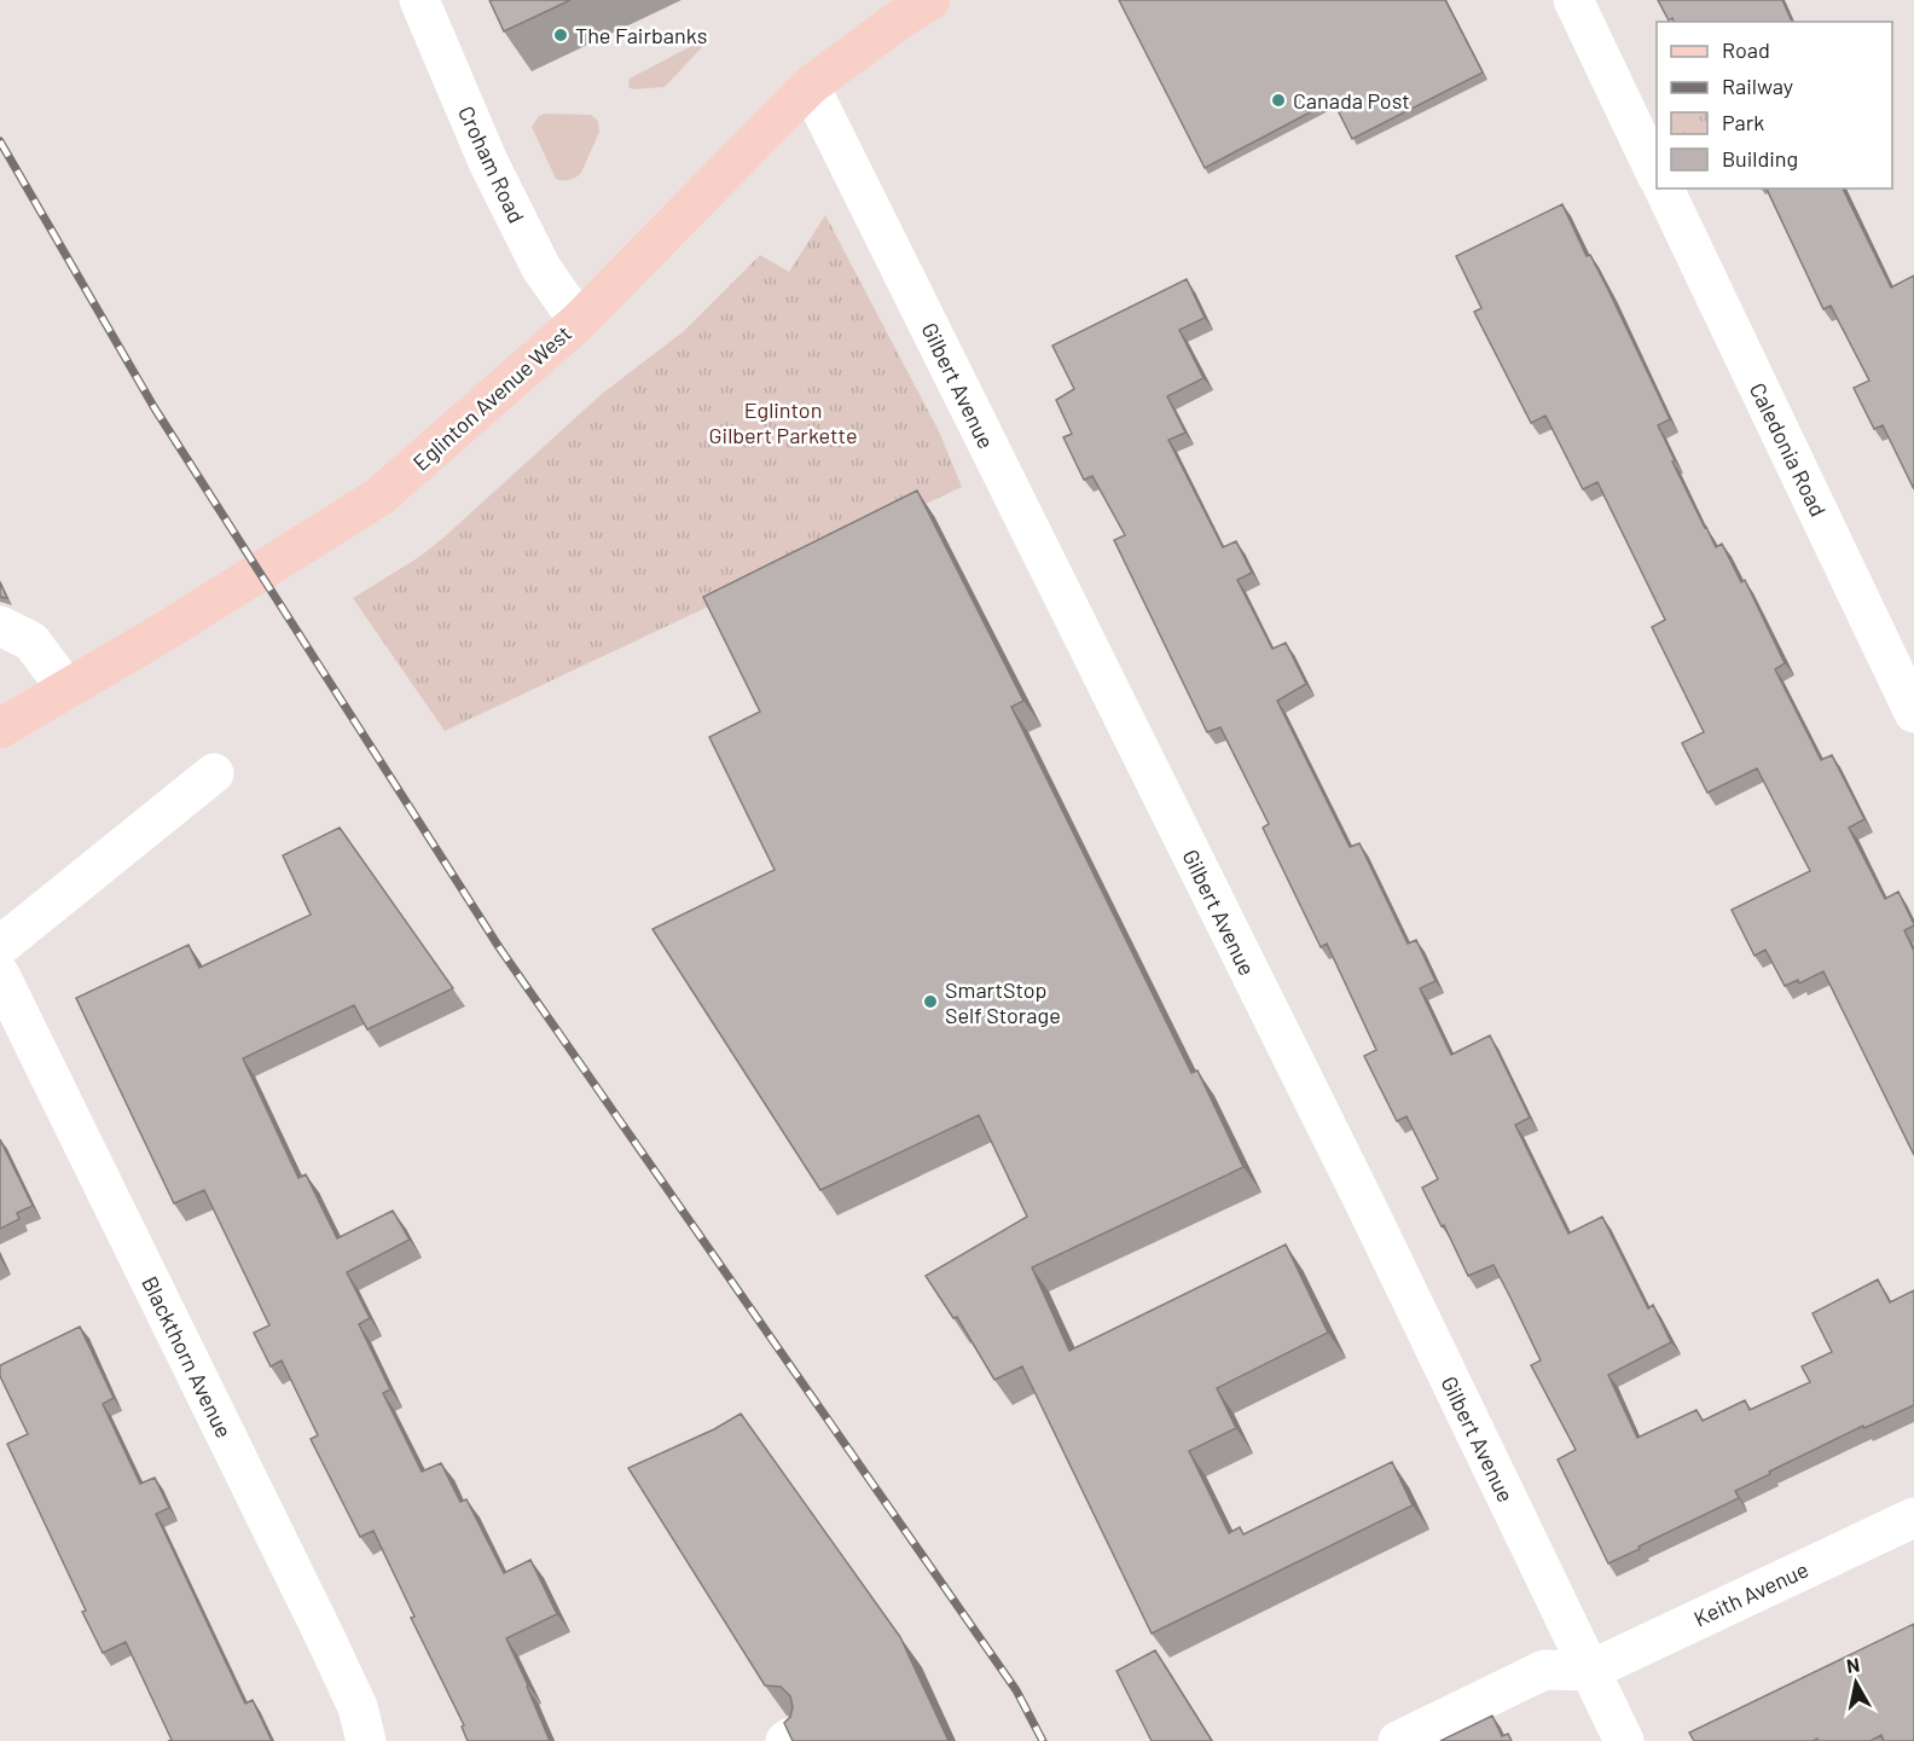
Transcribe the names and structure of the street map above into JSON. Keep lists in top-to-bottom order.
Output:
{
  "streets": {
    "main road": ["Eglinton Avenue West"],
    "street": [
      "Croham Road",
      "Gilbert Avenue",
      "Caledonia Road",
      "Blackthorn Avenue",
      "Keith Avenue"
    ]
  },
  "crossings": [
    ["Croham Road", "Eglinton Avenue West"],
    ["Gilbert Avenue", "Eglinton Avenue West"],
    ["Gilbert Avenue", "Keith Avenue"]
  ],
  "parks": ["Eglinton Gilbert Parkette"],
  "places": ["The Fairbanks", "Canada Post", "SmartStop Self Storage"],
  "legend": [
    "Road",
    "Railway",
    "Park",
    "Building"
  ],
  "north": "top"
}
